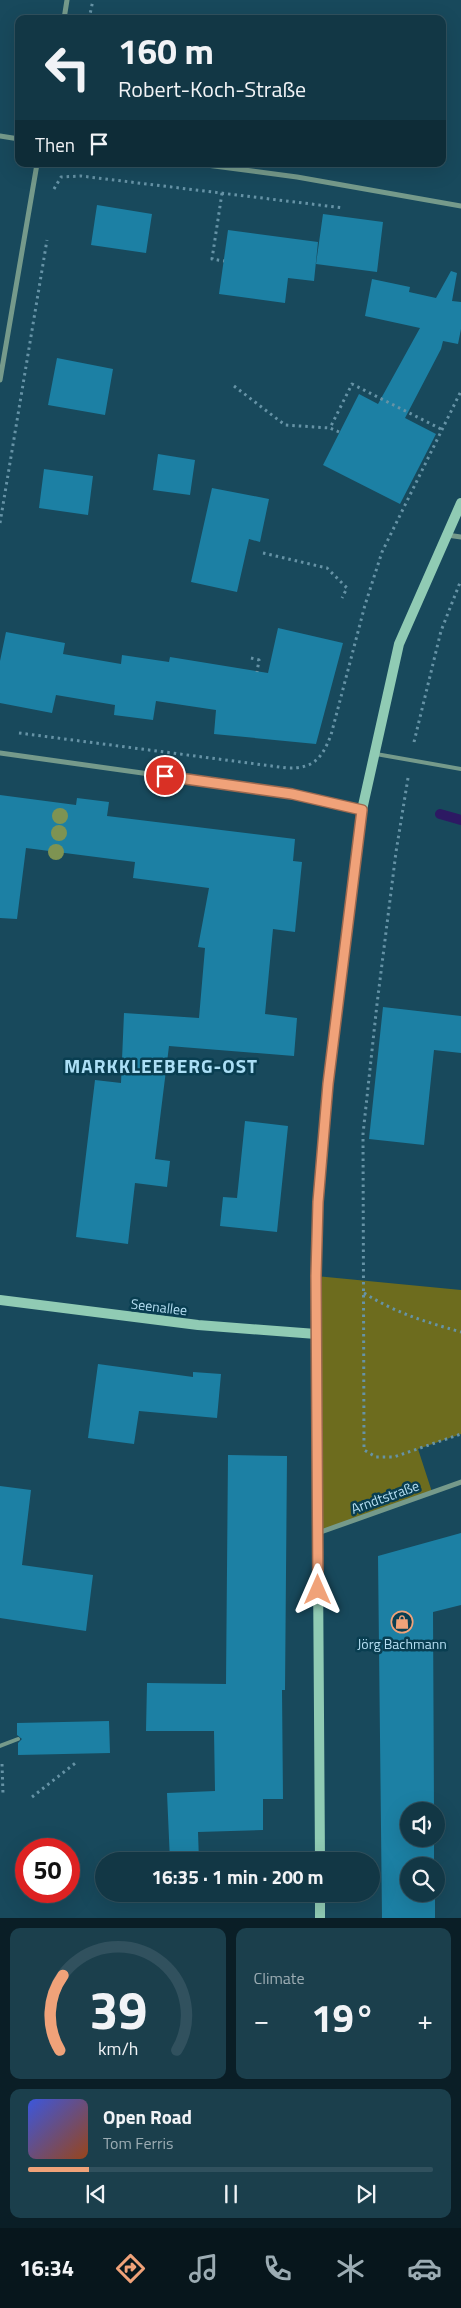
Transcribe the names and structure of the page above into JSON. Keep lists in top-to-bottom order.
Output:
{
  "streets": {
    "main road": ["Seenallee"],
    "street": ["Arndtstraße"]
  },
  "districts": ["MARKKLEEBERG-OST"],
  "places": {
    "shop": ["Jörg Bachmann"]
  },
  "page": {
    "turn": ["160 m", "Robert-Koch-Straße"],
    "then": "Then",
    "limit": "50",
    "trip": "16:35 · 1 min · 200 m",
    "tile": "Climate",
    "heat": ["−", "19°", "+"],
    "song": ["Open Road", "Tom Ferris"],
    "tabs": "16:34",
    "gauge": ["39", "km/h"]
  }
}
